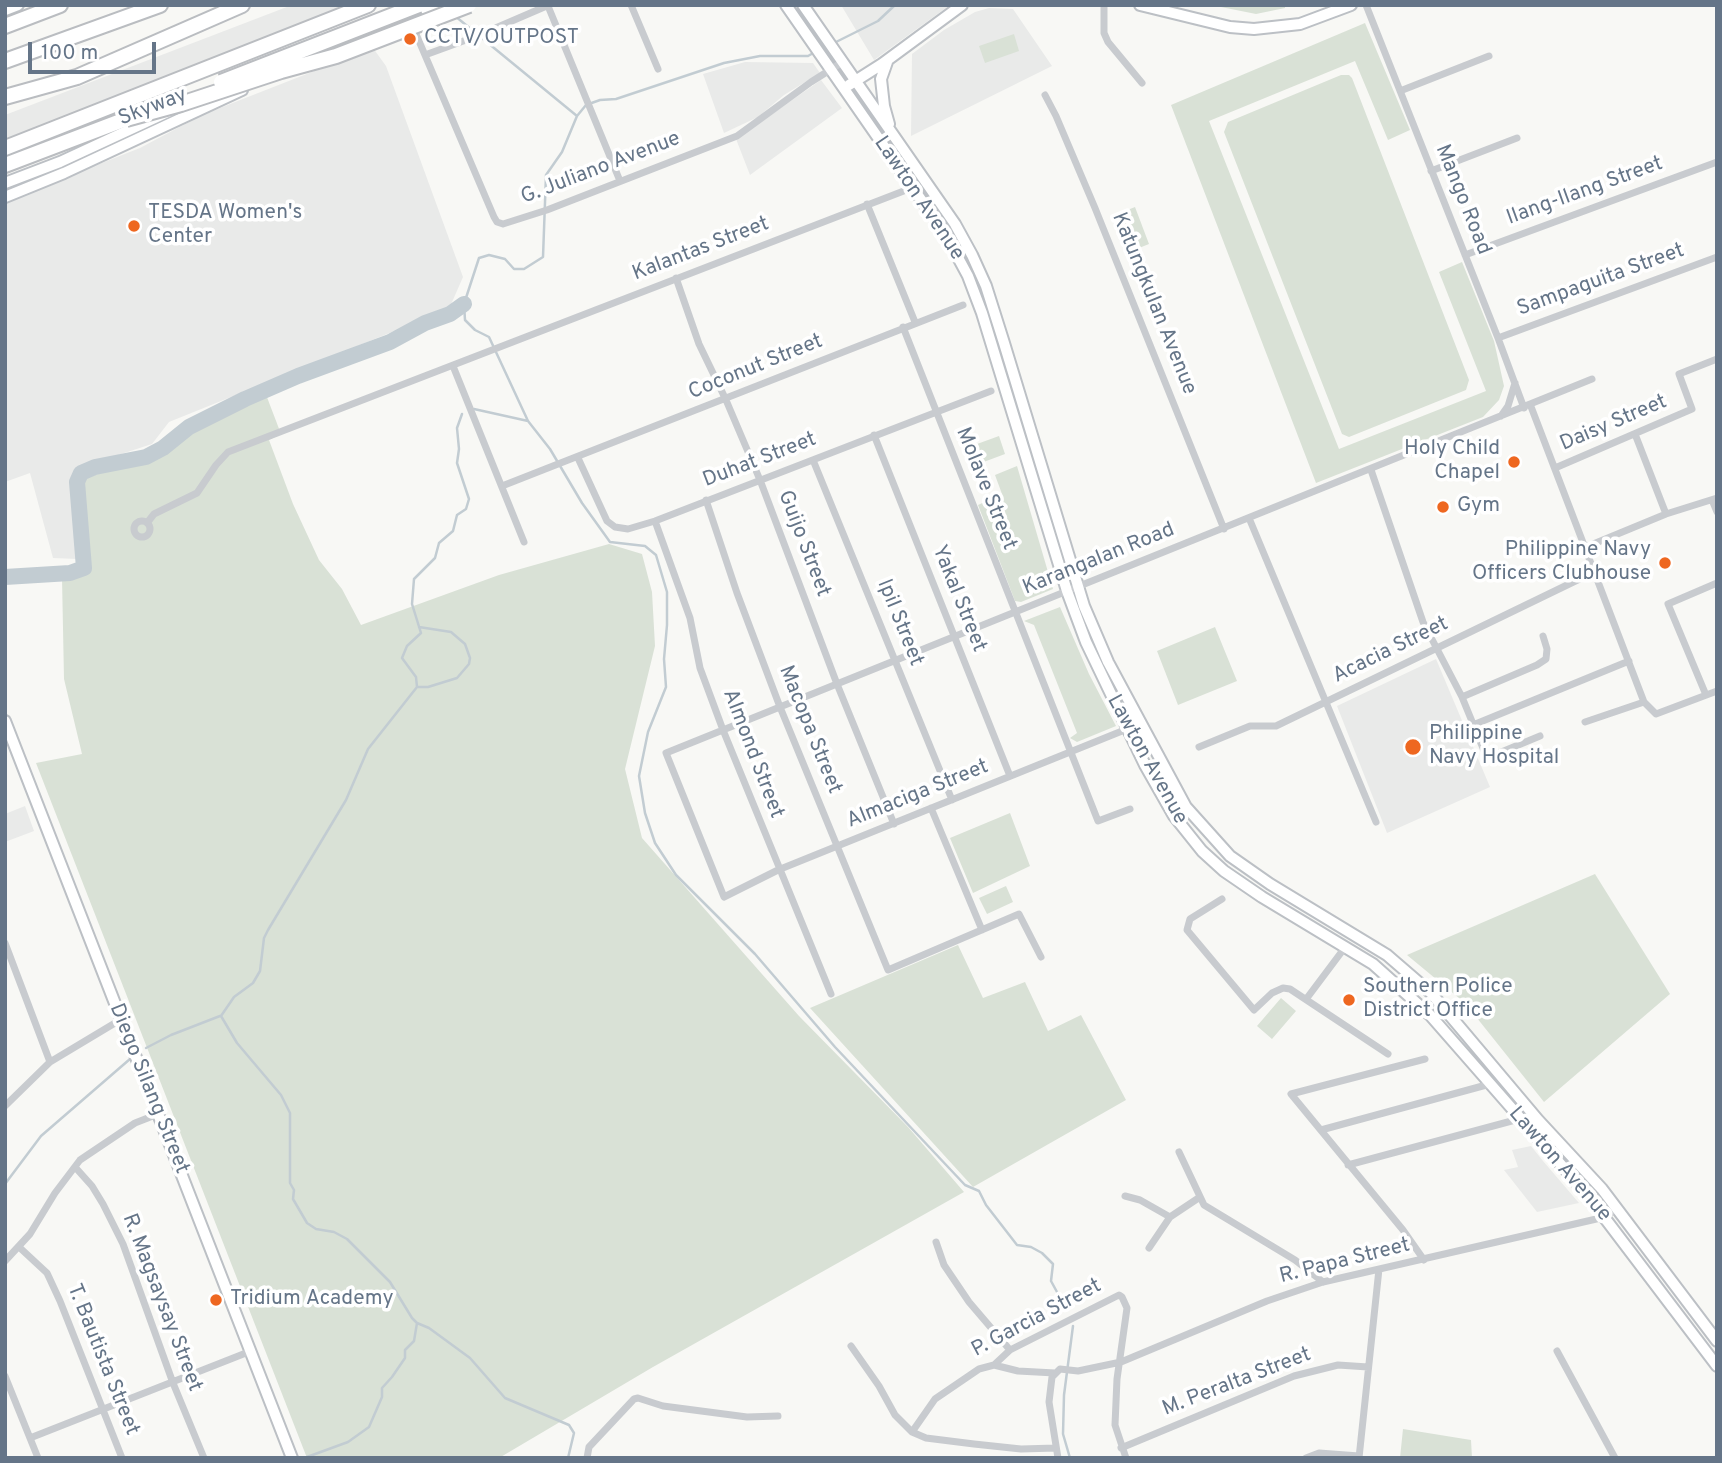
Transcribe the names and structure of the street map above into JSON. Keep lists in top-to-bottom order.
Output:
{
  "streets": {
    "highway": ["Skyway"],
    "main road": ["Lawton Avenue", "Diego Silang Street"],
    "street": [
      "G. Juliano Avenue",
      "Ilang-Ilang Street",
      "Mango Road",
      "Kalantas Street",
      "Sampaguita Street",
      "Katungkulan Avenue",
      "Coconut Street",
      "Daisy Street",
      "Duhat Street",
      "Molave Street",
      "Guijo Street",
      "Karangalan Road",
      "Yakal Street",
      "Ipil Street",
      "Acacia Street",
      "Macopa Street",
      "Almond Street",
      "Almaciga Street",
      "R. Papa Street",
      "R. Magsaysay Street",
      "P. Garcia Street",
      "T. Bautista Street",
      "M. Peralta Street"
    ]
  },
  "crossings": [
    ["G. Juliano Avenue", "Lawton Avenue"],
    ["Ilang-Ilang Street", "Mango Road"],
    ["Lawton Avenue", "Kalantas Street"],
    ["Lawton Avenue", "Karangalan Road"],
    ["Lawton Avenue", "Almaciga Street"],
    ["Lawton Avenue", "R. Papa Street"],
    ["Mango Road", "Sampaguita Street"],
    ["Mango Road", "Daisy Street"],
    ["Mango Road", "Karangalan Road"],
    ["Mango Road", "Acacia Street"],
    ["Kalantas Street", "Guijo Street"],
    ["Katungkulan Avenue", "Karangalan Road"],
    ["Coconut Street", "Duhat Street"],
    ["Coconut Street", "Molave Street"],
    ["Coconut Street", "Guijo Street"],
    ["Duhat Street", "Molave Street"],
    ["Duhat Street", "Guijo Street"],
    ["Duhat Street", "Yakal Street"],
    ["Duhat Street", "Ipil Street"],
    ["Duhat Street", "Macopa Street"],
    ["Duhat Street", "Almond Street"],
    ["Molave Street", "Karangalan Road"],
    ["Molave Street", "Almaciga Street"],
    ["Guijo Street", "Karangalan Road"],
    ["Guijo Street", "Almaciga Street"],
    ["Karangalan Road", "Yakal Street"],
    ["Karangalan Road", "Ipil Street"],
    ["Karangalan Road", "Macopa Street"],
    ["Karangalan Road", "Almond Street"],
    ["Karangalan Road", "Almaciga Street"],
    ["Yakal Street", "Almaciga Street"],
    ["Ipil Street", "Almaciga Street"],
    ["Macopa Street", "Almaciga Street"],
    ["Almond Street", "Almaciga Street"],
    ["R. Papa Street", "P. Garcia Street"],
    ["P. Garcia Street", "M. Peralta Street"]
  ],
  "places": [
    "CCTV/OUTPOST",
    "TESDA Women's Center",
    "Holy Child Chapel",
    "Gym",
    "Philippine Navy Officers Clubhouse",
    "Philippine Navy Hospital",
    "Southern Police District Office",
    "Tridium Academy"
  ],
  "scale_bar": "100 m"
}
